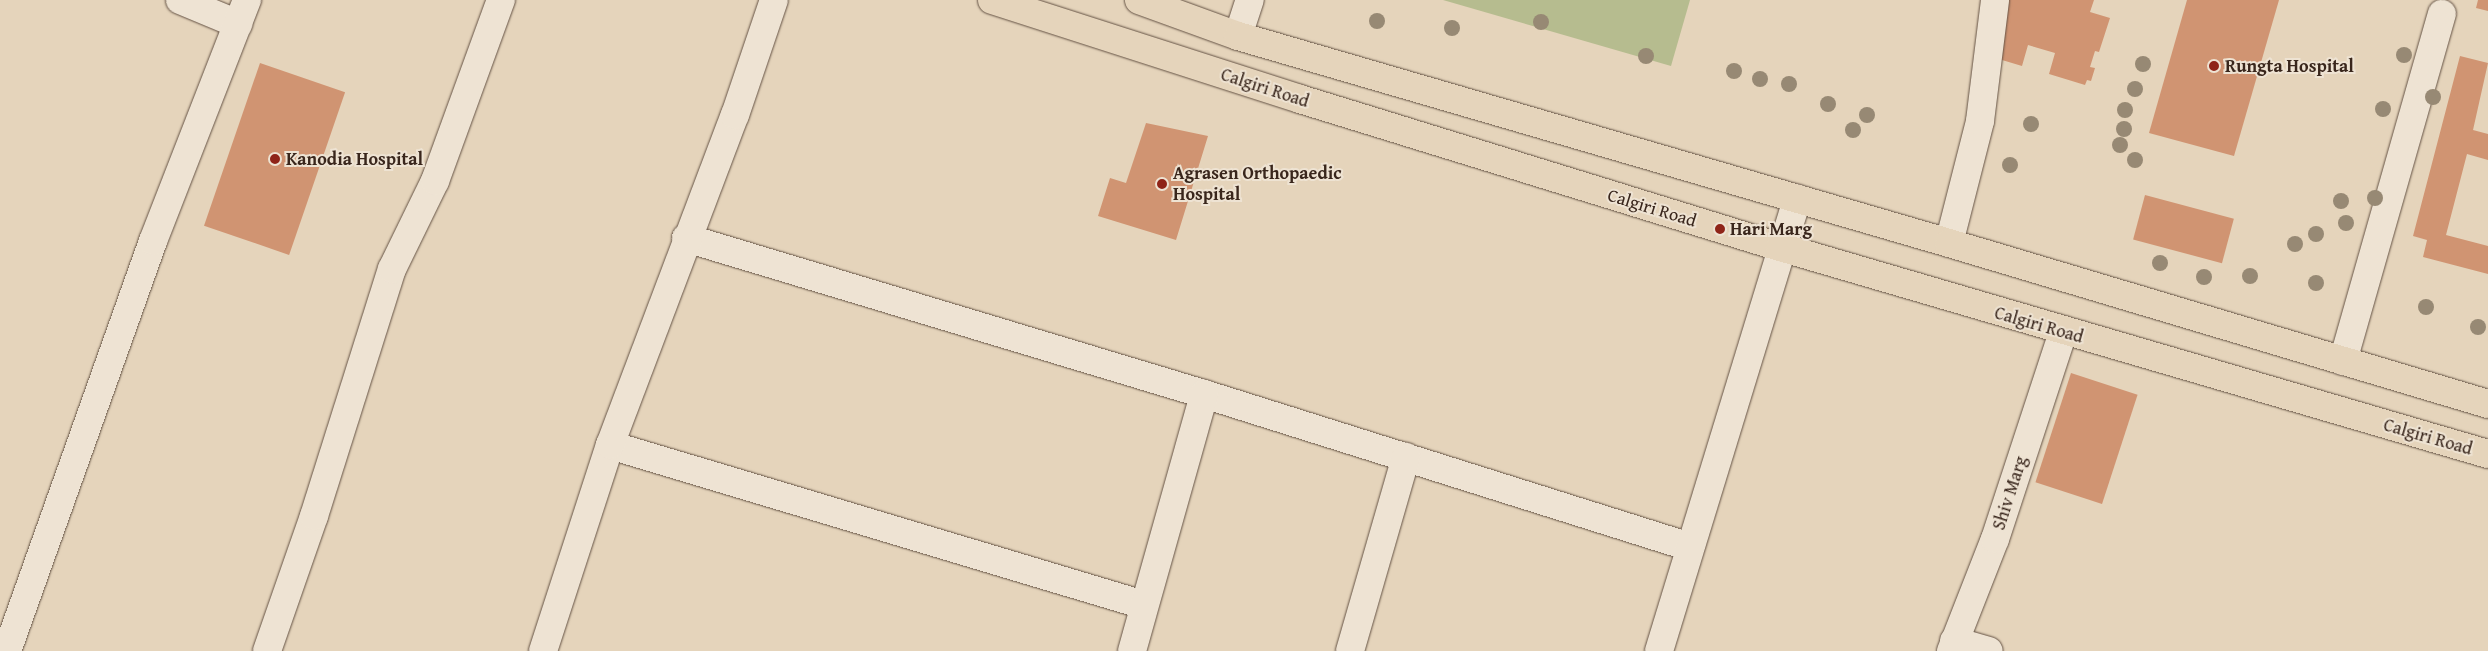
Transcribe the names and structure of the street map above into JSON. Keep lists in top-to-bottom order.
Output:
{
  "streets": {
    "main road": ["Calgiri Road"],
    "street": ["Shiv Marg"]
  },
  "crossings": [
    ["Calgiri Road", "Shiv Marg"]
  ],
  "places": [
    "Rungta Hospital",
    "Kanodia Hospital",
    "Agrasen Orthopaedic Hospital",
    "Hari Marg"
  ]
}
